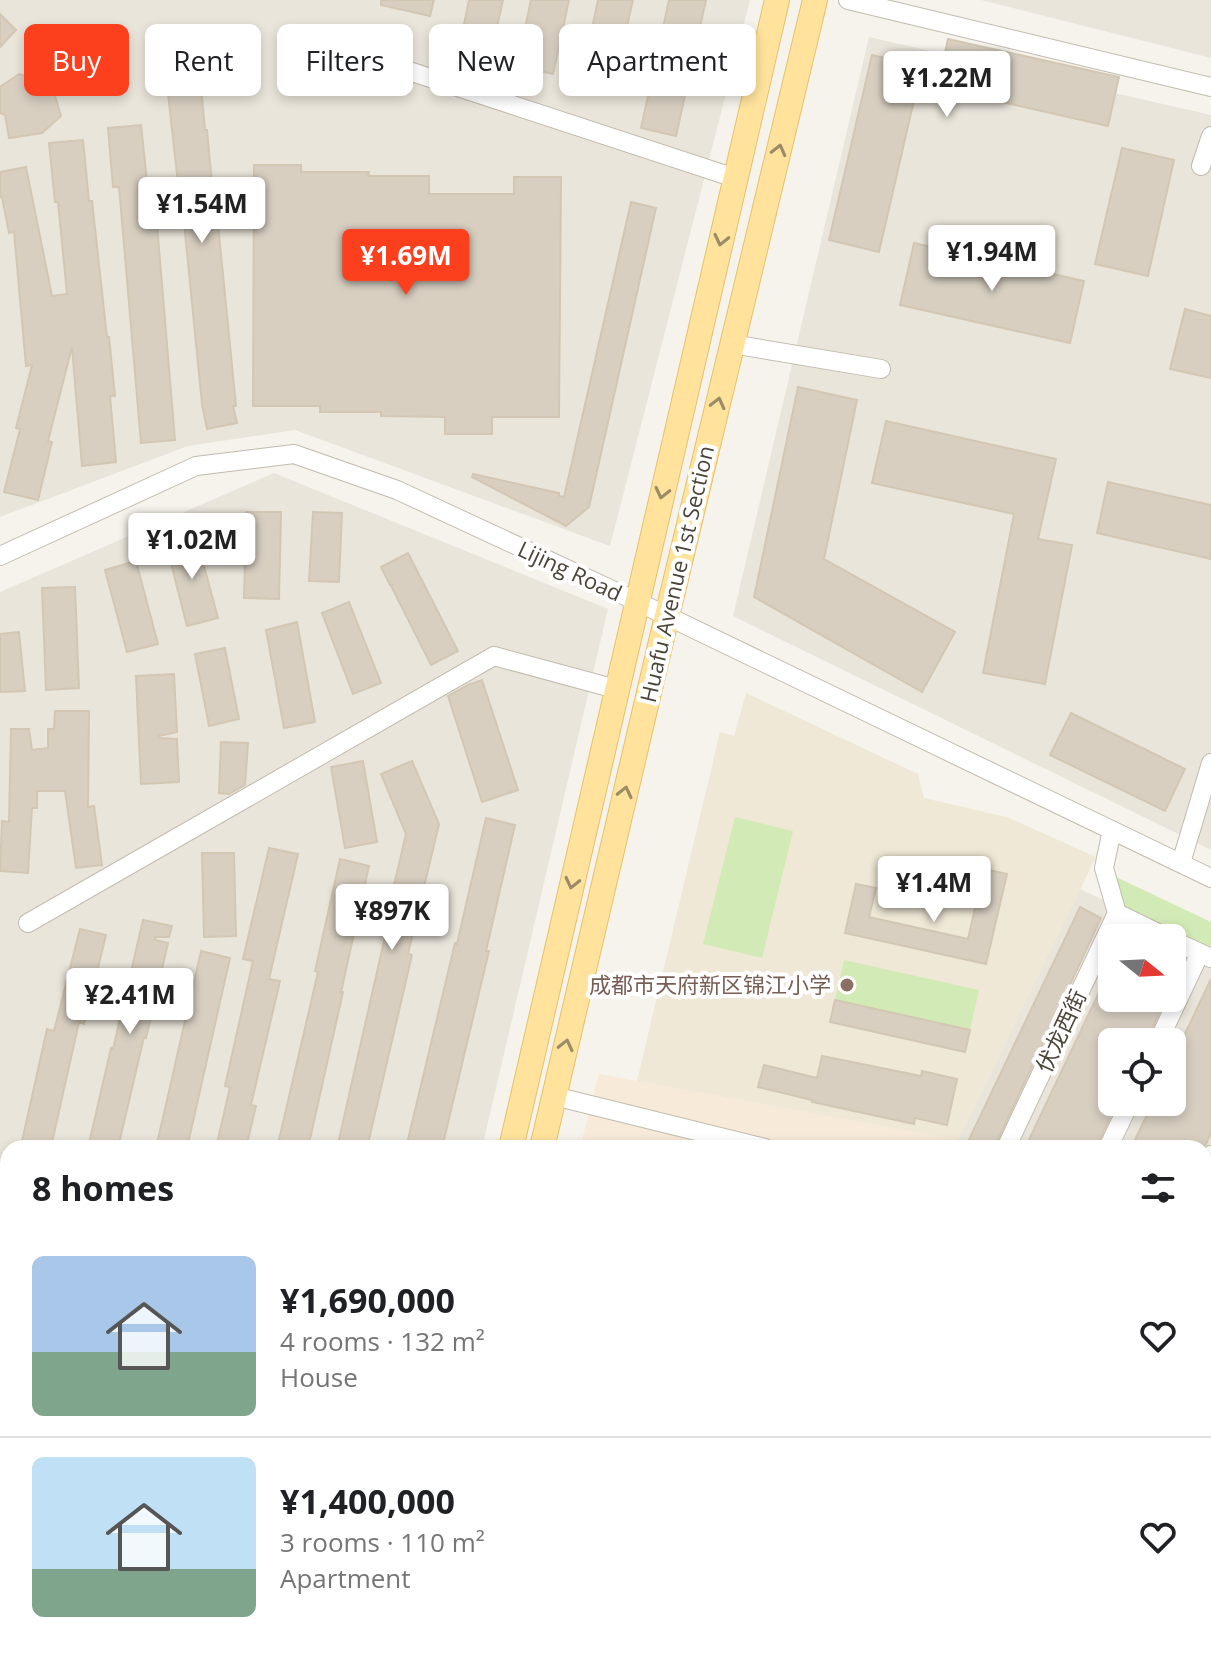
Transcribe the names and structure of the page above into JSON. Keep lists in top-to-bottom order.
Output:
{
  "streets": {
    "main road": ["Huafu Avenue 1st Section"],
    "street": ["Lijing Road", "伏龙西街"]
  },
  "crossings": [
    ["Lijing Road", "Huafu Avenue 1st Section"]
  ],
  "places": ["成都市天府新区锦江小学"],
  "north": "right",
  "page": {
    "chip": [
      "Buy",
      "Rent",
      "Filters",
      "New",
      "Apartment"
    ],
    "price": [
      "¥1.22M",
      "¥1.54M",
      "¥1.94M",
      "¥1.69M",
      "¥1.02M",
      "¥1.4M",
      "¥897K",
      "¥2.41M"
    ],
    "heading": "8 homes",
    "list": [
      {
        "name": "¥1,690,000",
        "note": "4 rooms · 132 m² · House"
      },
      {
        "name": "¥1,400,000",
        "note": "3 rooms · 110 m² · Apartment"
      }
    ]
  }
}
